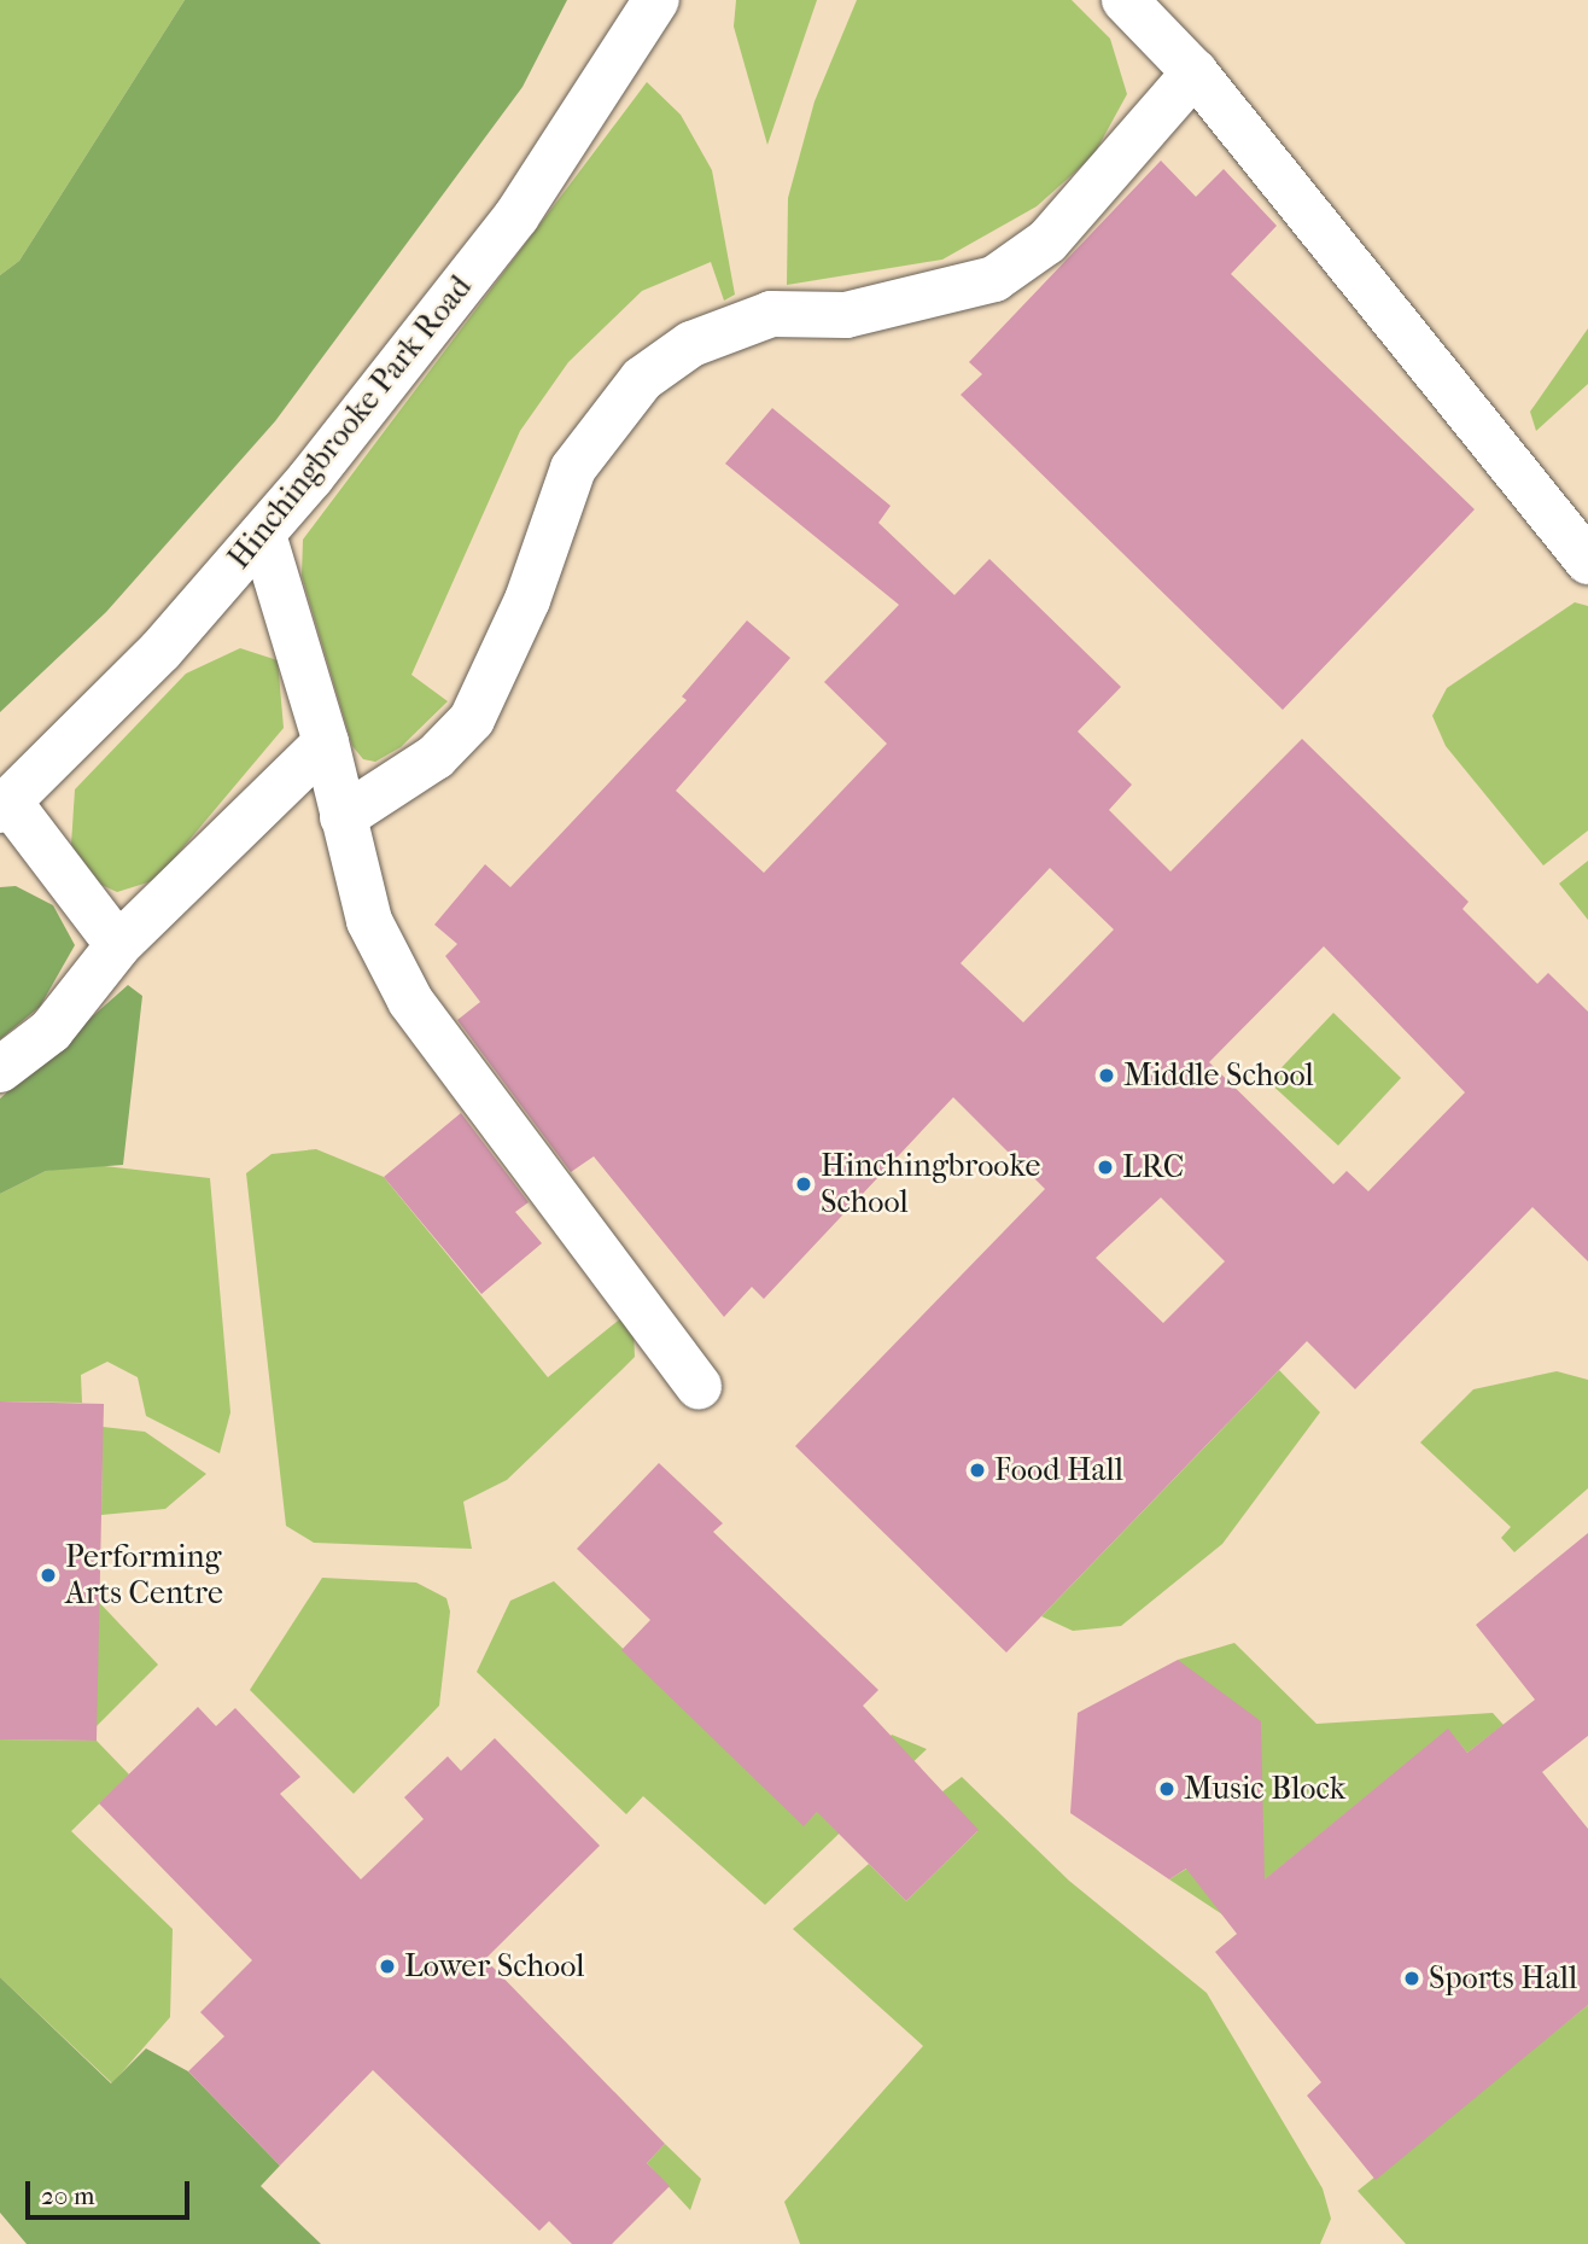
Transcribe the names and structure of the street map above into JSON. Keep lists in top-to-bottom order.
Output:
{
  "streets": {
    "street": ["Hinchingbrooke Park Road"]
  },
  "places": [
    "Middle School",
    "LRC",
    "Hinchingbrooke School",
    "Food Hall",
    "Performing Arts Centre",
    "Music Block",
    "Lower School",
    "Sports Hall"
  ],
  "scale_bar": "20 m"
}
